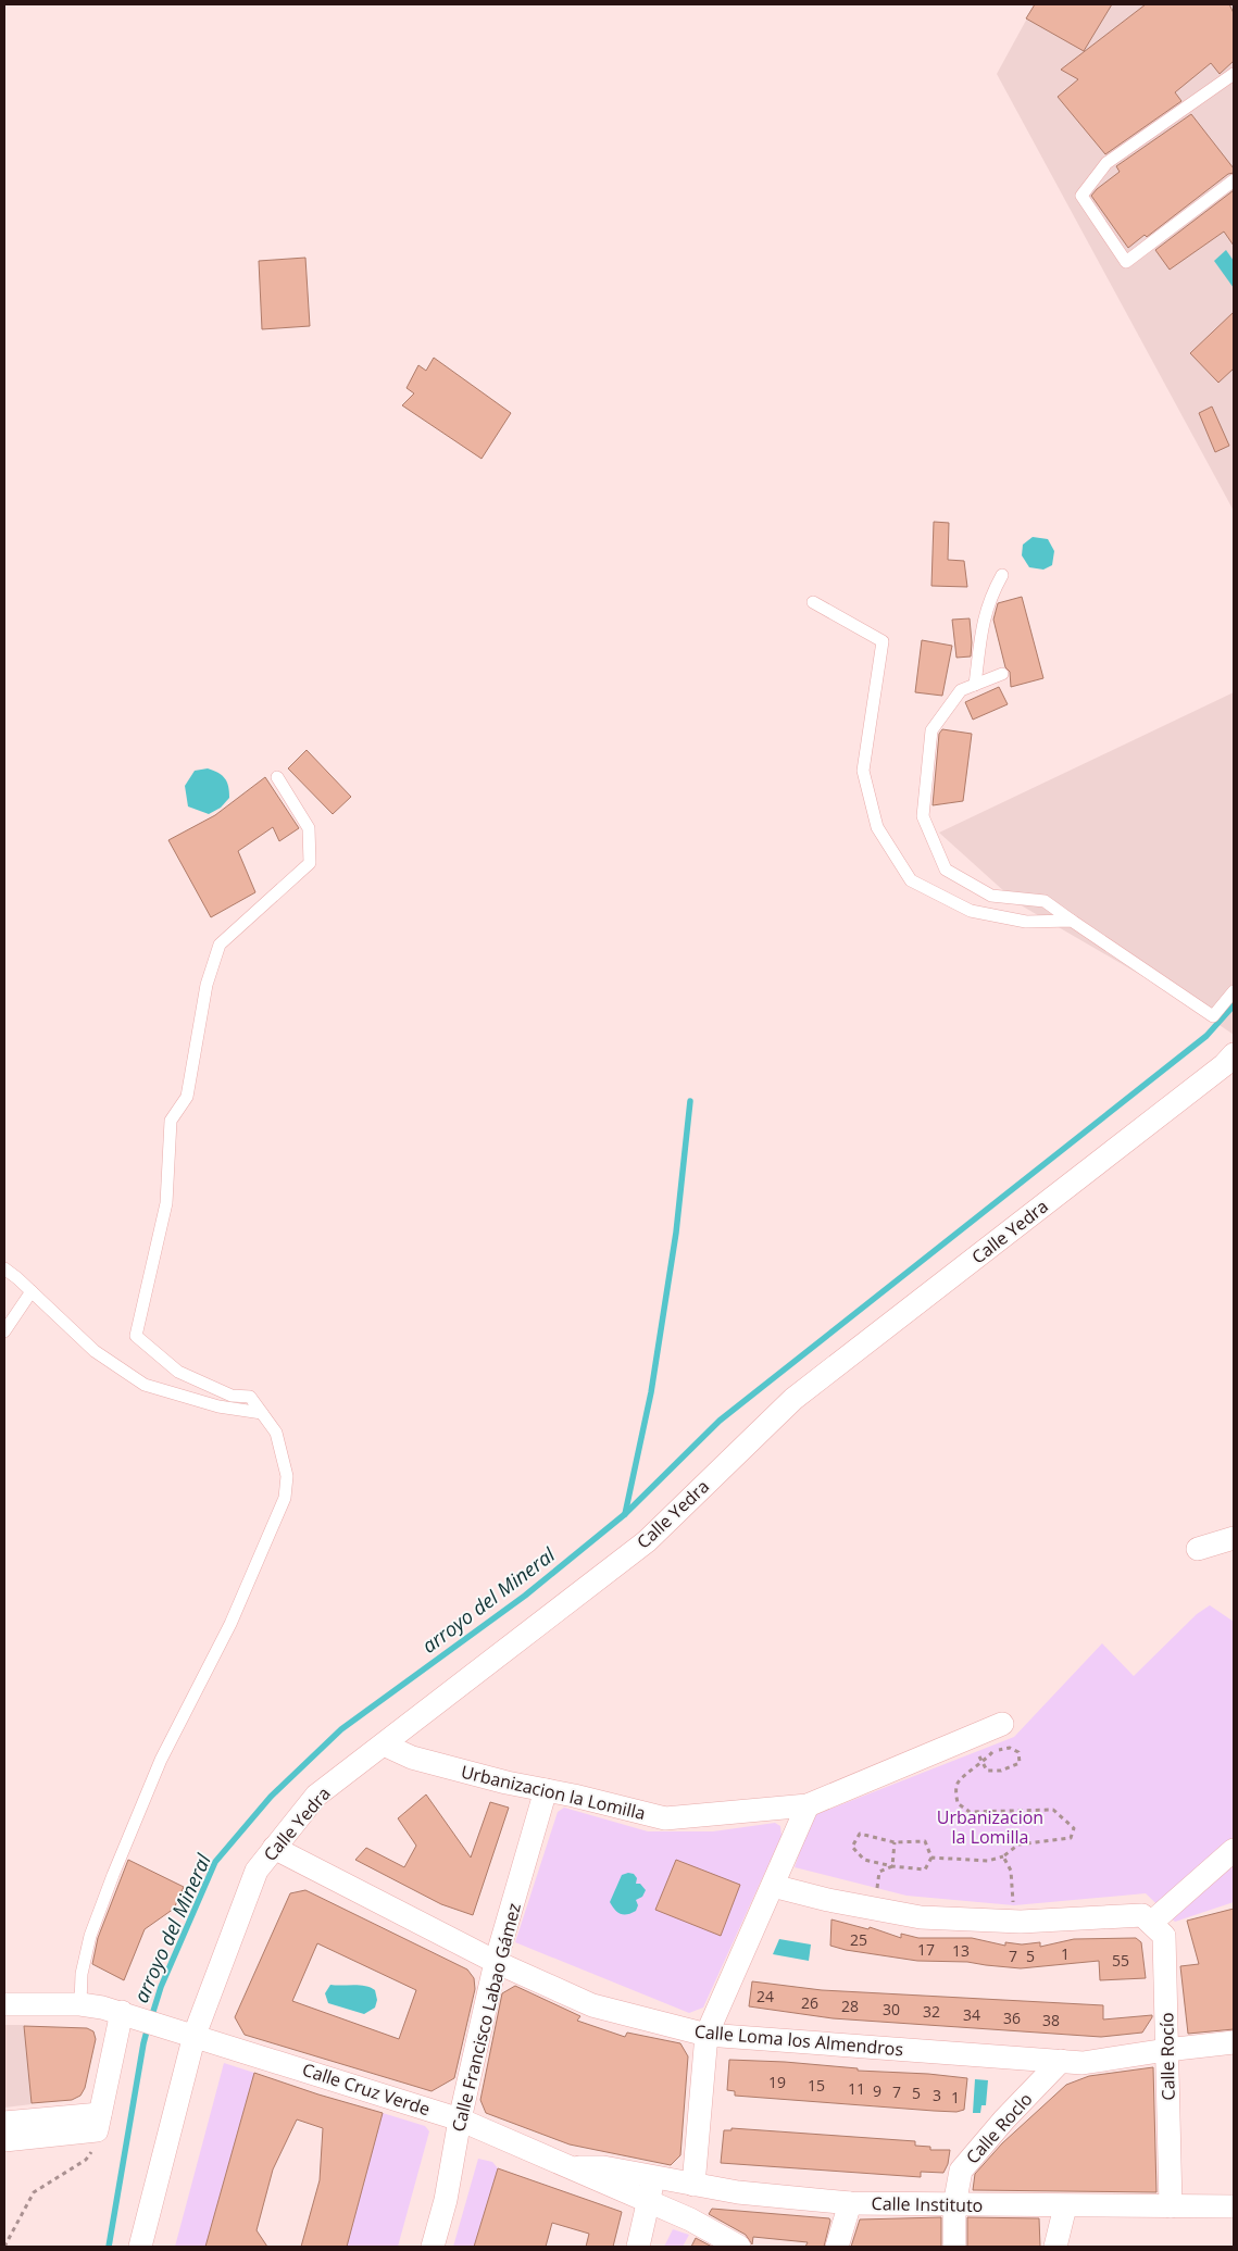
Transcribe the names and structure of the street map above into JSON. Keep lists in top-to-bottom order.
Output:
{
  "streets": {
    "street": [
      "Calle Yedra",
      "Urbanizacion la Lomilla",
      "Calle Francisco Labao Gámez",
      "Calle Loma los Almendros",
      "Calle Rocío",
      "Calle Cruz Verde",
      "Calle Roclo",
      "Calle Instituto"
    ]
  },
  "crossings": [
    ["Calle Yedra", "Urbanizacion la Lomilla"],
    ["Calle Yedra", "Calle Loma los Almendros"],
    ["Calle Yedra", "Calle Cruz Verde"],
    ["Urbanizacion la Lomilla", "Calle Francisco Labao Gámez"],
    ["Calle Francisco Labao Gámez", "Calle Loma los Almendros"],
    ["Calle Francisco Labao Gámez", "Calle Cruz Verde"],
    ["Calle Loma los Almendros", "Calle Rocío"],
    ["Calle Loma los Almendros", "Calle Roclo"],
    ["Calle Rocío", "Calle Instituto"],
    ["Calle Cruz Verde", "Calle Instituto"],
    ["Calle Roclo", "Calle Instituto"]
  ],
  "water": ["arroyo del Mineral"],
  "parks": ["Urbanizacion la Lomilla"],
  "house_numbers": [
    "25",
    "17",
    "13",
    "1",
    "7",
    "5",
    "55",
    "24",
    "26",
    "28",
    "30",
    "32",
    "34",
    "36",
    "38",
    "19",
    "15",
    "11",
    "9",
    "7",
    "5",
    "3",
    "1"
  ]
}
